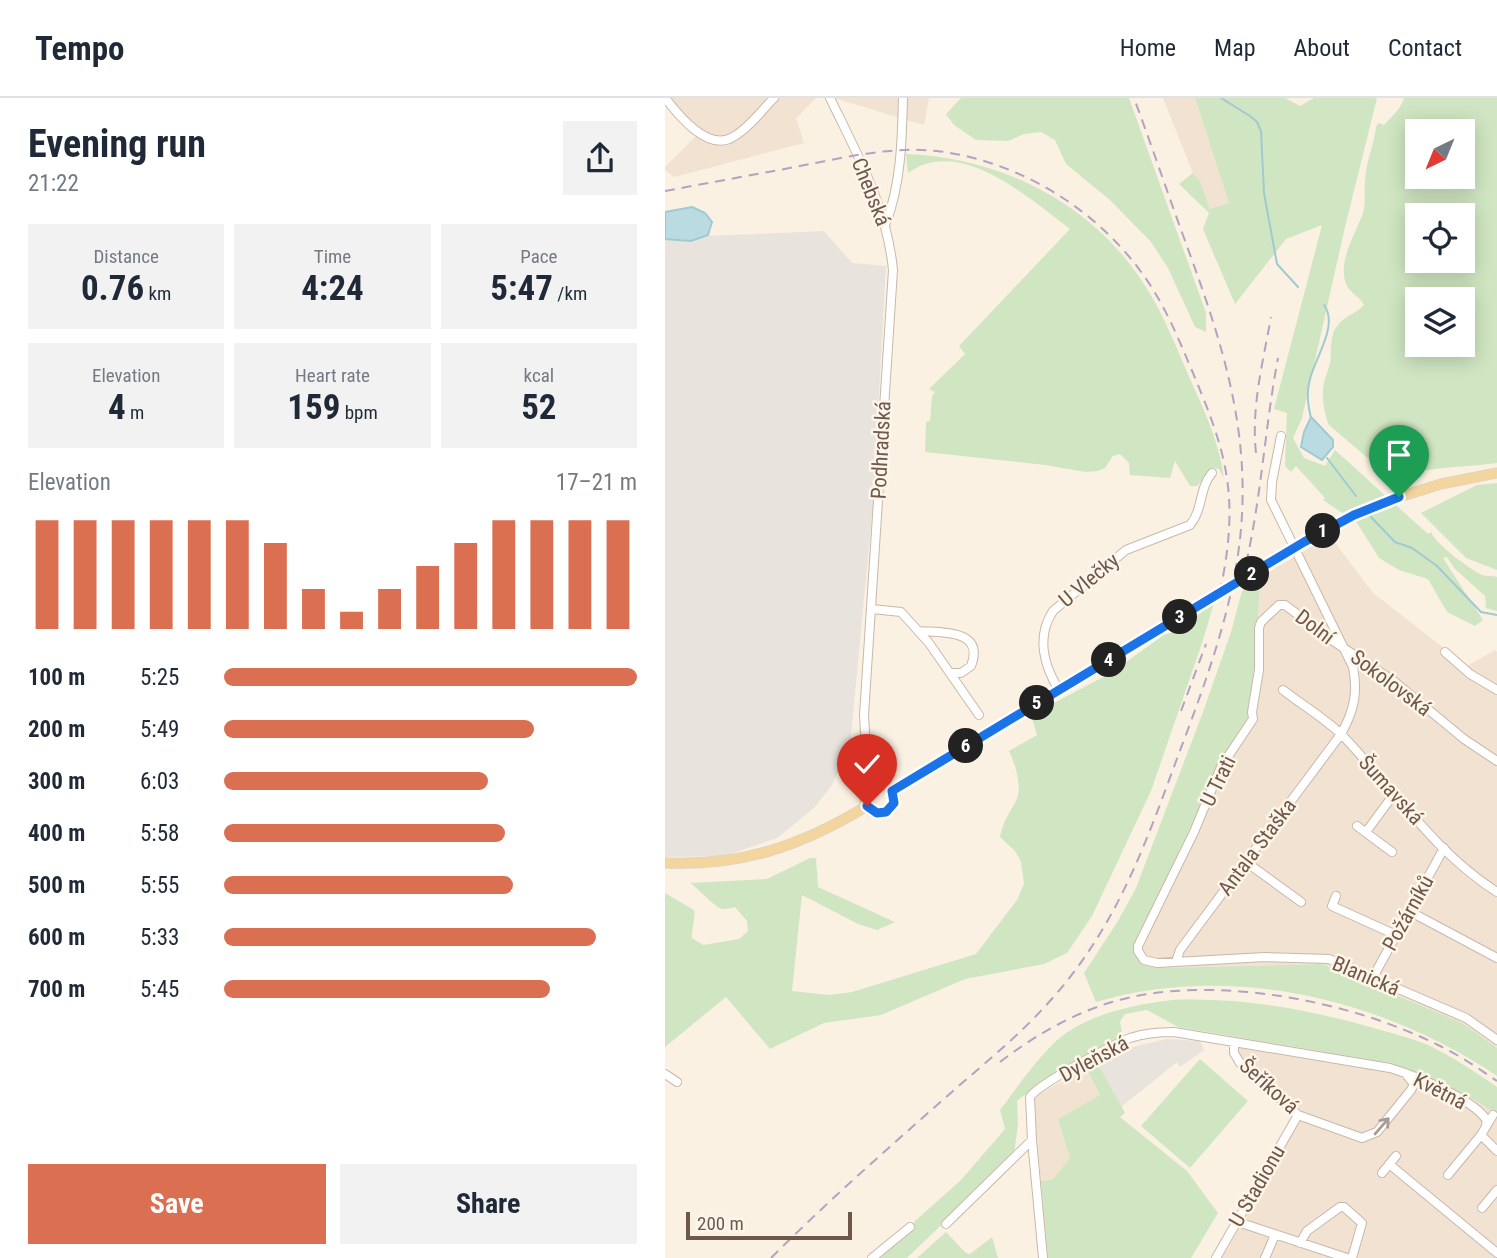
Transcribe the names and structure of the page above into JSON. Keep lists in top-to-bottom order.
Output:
{
  "streets": {
    "street": [
      "Chebská",
      "Podhradská",
      "U Vlečky",
      "Dolní",
      "Sokolovská",
      "U Trati",
      "Šumavská",
      "Antala Staška",
      "Požárníků",
      "Blanická",
      "Dyleňská",
      "Šeříková",
      "Květná",
      "U Stadionu"
    ]
  },
  "crossings": [
    ["Chebská", "Podhradská"],
    ["Dolní", "Sokolovská"],
    ["Dolní", "U Trati"],
    ["Dolní", "Šumavská"],
    ["Dolní", "Antala Staška"],
    ["U Trati", "Blanická"],
    ["Šumavská", "Antala Staška"],
    ["Šumavská", "Požárníků"],
    ["Antala Staška", "Blanická"],
    ["Požárníků", "Blanická"],
    ["Dyleňská", "Šeříková"],
    ["Dyleňská", "Květná"],
    ["Šeříková", "Květná"],
    ["Šeříková", "U Stadionu"]
  ],
  "one_way": ["Šeříková"],
  "scale_bar": "200 m",
  "north": "bottom left",
  "page": {
    "header": "Tempo",
    "nav": [
      "Home",
      "Map",
      "About",
      "Contact"
    ],
    "heading": ["Evening run", "21:22"],
    "stats": [
      ["Distance", "0.76 km"],
      ["Time", "4:24"],
      ["Pace", "5:47 /km"],
      ["Elevation", "4 m"],
      ["Heart rate", "159 bpm"],
      ["kcal", "52"]
    ],
    "chart": ["Elevation", "17–21 m"],
    "pins": [
      "1",
      "2",
      "3",
      "4",
      "5",
      "6"
    ],
    "list": [
      {
        "name": "100 m",
        "note": "5:25"
      },
      {
        "name": "200 m",
        "note": "5:49"
      },
      {
        "name": "300 m",
        "note": "6:03"
      },
      {
        "name": "400 m",
        "note": "5:58"
      },
      {
        "name": "500 m",
        "note": "5:55"
      },
      {
        "name": "600 m",
        "note": "5:33"
      },
      {
        "name": "700 m",
        "note": "5:45"
      }
    ],
    "buttons": ["Save", "Share"],
    "scale": "200 m"
  }
}
